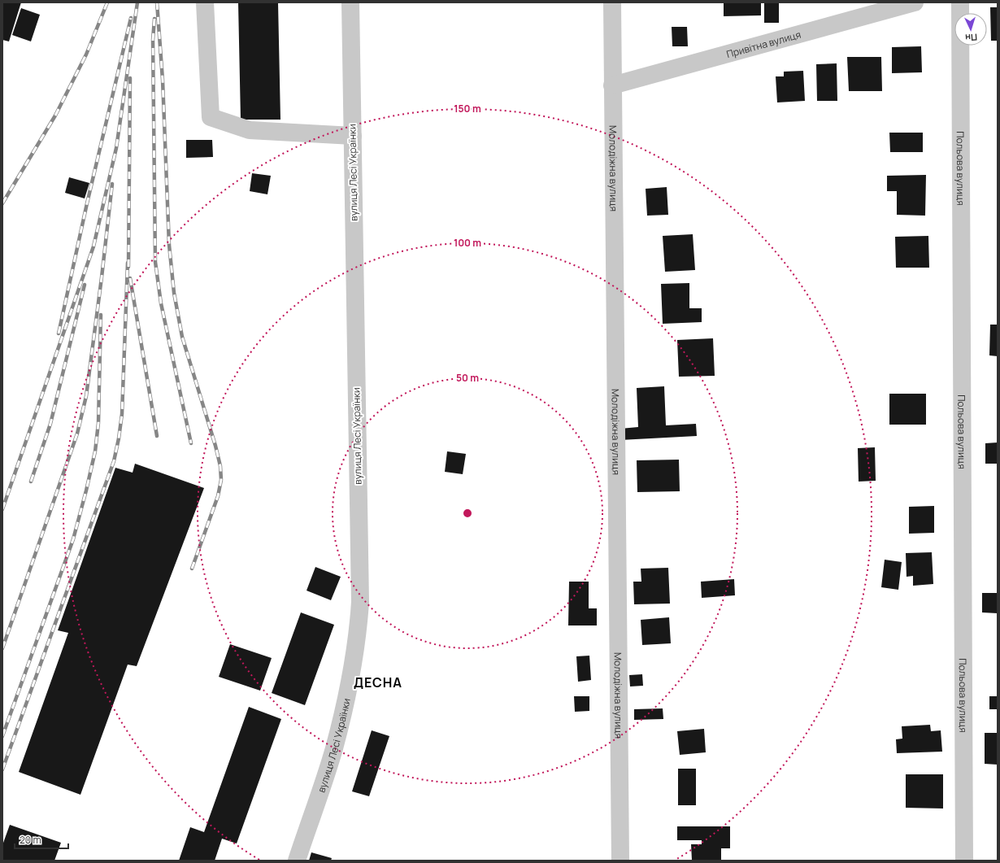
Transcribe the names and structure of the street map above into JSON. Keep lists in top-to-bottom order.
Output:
{
  "streets": {
    "street": [
      "Привітна вулиця",
      "Молодіжна вулиця",
      "Польова вулиця",
      "вулиця Лесі Українки"
    ]
  },
  "crossings": [
    ["Привітна вулиця", "Молодіжна вулиця"]
  ],
  "districts": ["ДЕСНА"],
  "scale_bar": "20 m",
  "north": "bottom",
  "rings": ["150 m", "100 m", "50 m"]
}
